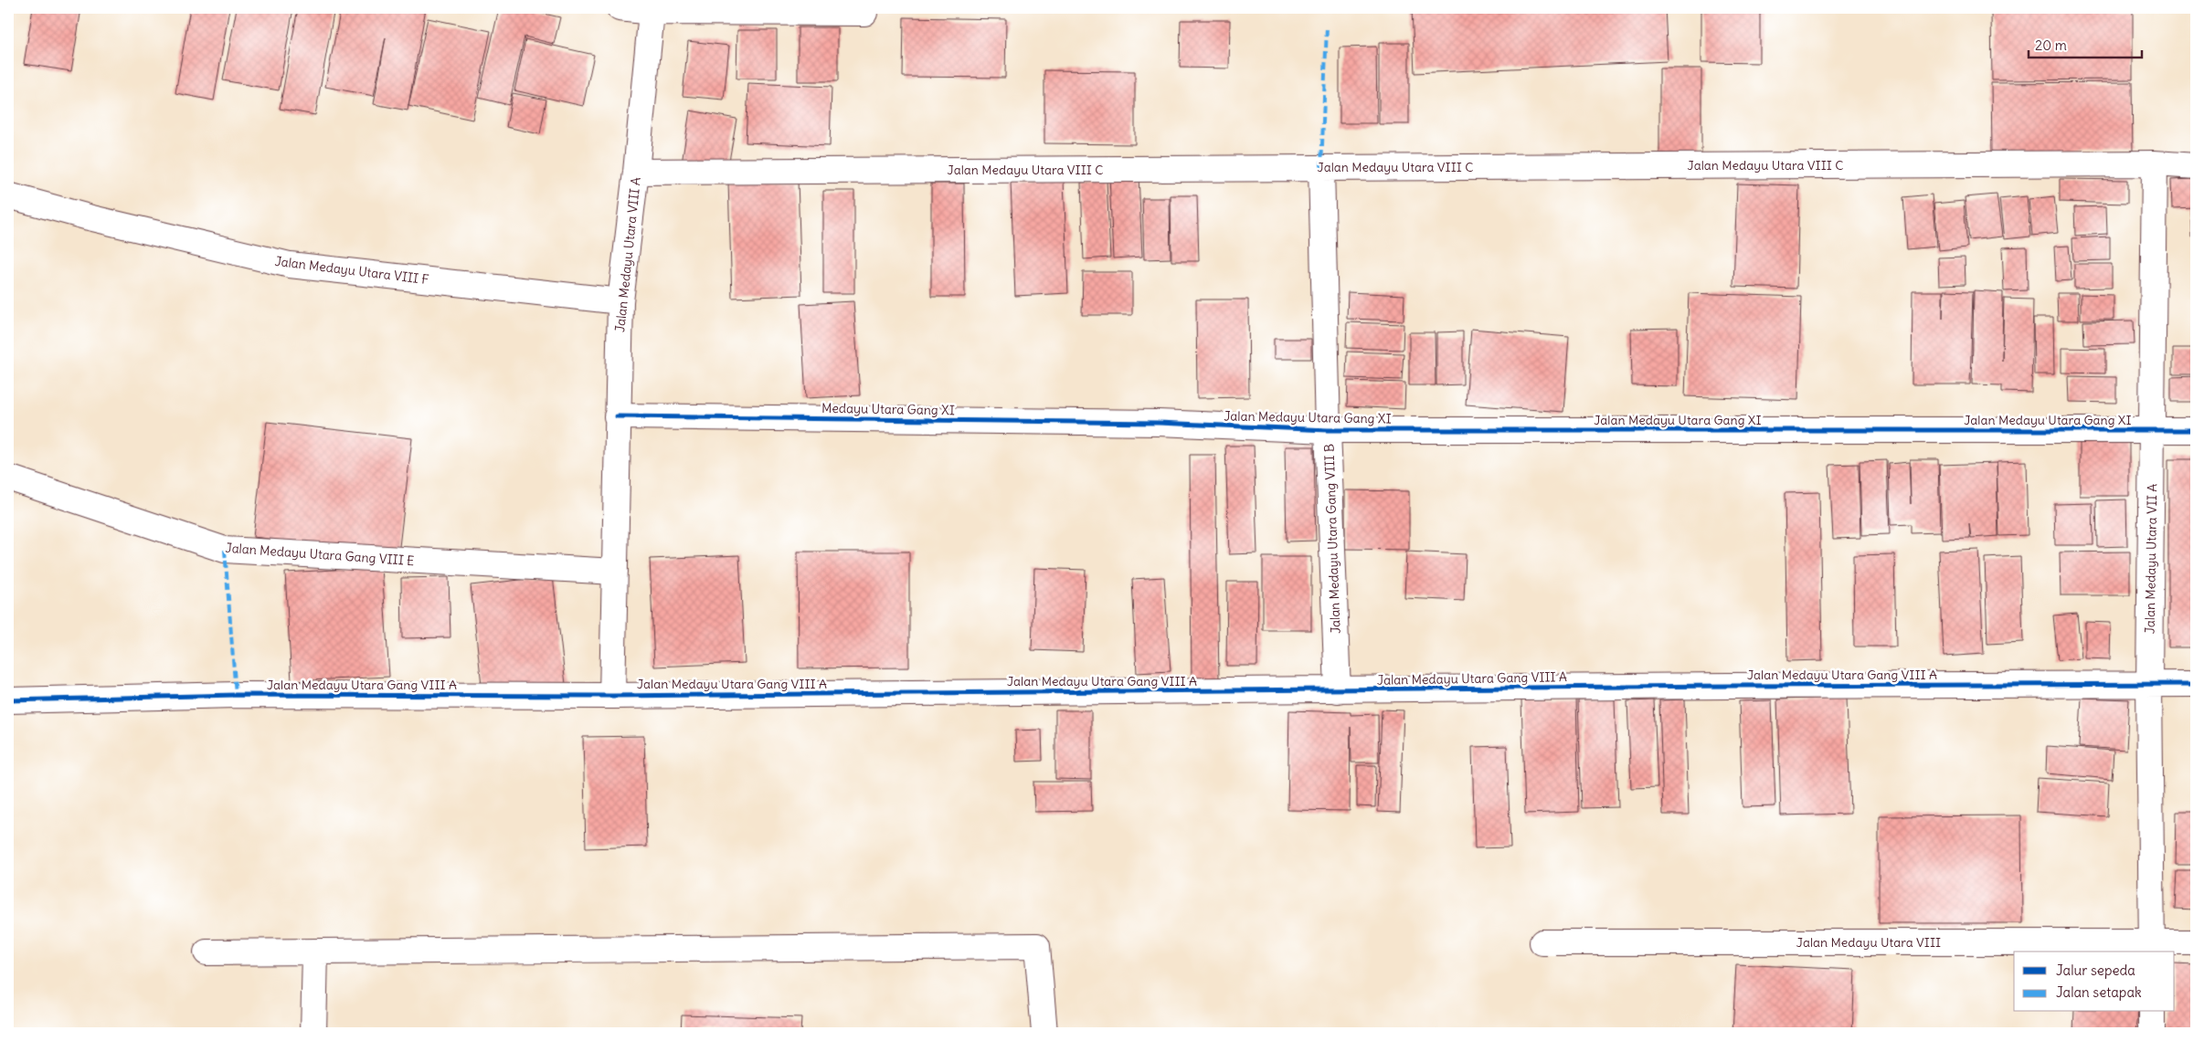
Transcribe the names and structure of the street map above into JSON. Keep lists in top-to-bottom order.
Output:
{
  "streets": {
    "street": [
      "Jalan Medayu Utara VIII C",
      "Jalan Medayu Utara VIII A",
      "Jalan Medayu Utara VIII F",
      "Medayu Utara Gang XI",
      "Jalan Medayu Utara Gang XI",
      "Jalan Medayu Utara Gang VIII B",
      "Jalan Medayu Utara Gang VIII E",
      "Jalan Medayu Utara VII A",
      "Jalan Medayu Utara Gang VIII A",
      "Jalan Medayu Utara VIII"
    ]
  },
  "crossings": [
    ["Jalan Medayu Utara VIII C", "Jalan Medayu Utara VIII A"],
    ["Jalan Medayu Utara VIII C", "Jalan Medayu Utara Gang VIII B"],
    ["Jalan Medayu Utara VIII C", "Jalan Medayu Utara VII A"],
    ["Jalan Medayu Utara VIII A", "Jalan Medayu Utara VIII F"],
    ["Jalan Medayu Utara VIII A", "Medayu Utara Gang XI"],
    ["Jalan Medayu Utara VIII A", "Jalan Medayu Utara Gang VIII E"],
    ["Jalan Medayu Utara VIII A", "Jalan Medayu Utara Gang VIII A"],
    ["Medayu Utara Gang XI", "Jalan Medayu Utara Gang XI"],
    ["Jalan Medayu Utara Gang XI", "Jalan Medayu Utara Gang VIII B"],
    ["Jalan Medayu Utara Gang XI", "Jalan Medayu Utara VII A"],
    ["Jalan Medayu Utara Gang VIII B", "Jalan Medayu Utara Gang VIII A"],
    ["Jalan Medayu Utara VII A", "Jalan Medayu Utara Gang VIII A"],
    ["Jalan Medayu Utara VII A", "Jalan Medayu Utara VIII"]
  ],
  "legend": ["Jalur sepeda", "Jalan setapak"],
  "scale_bar": "20 m"
}
